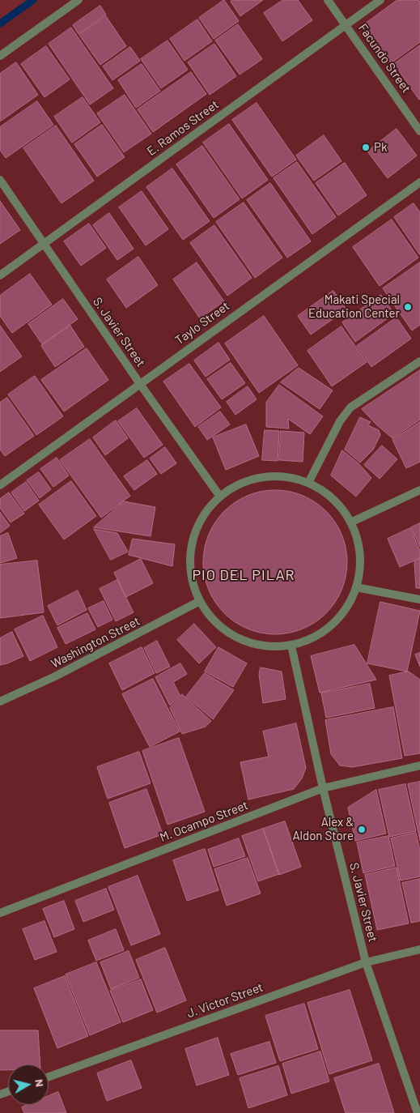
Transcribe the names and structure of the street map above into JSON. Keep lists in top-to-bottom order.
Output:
{
  "streets": {
    "street": [
      "Facundo Street",
      "E. Ramos Street",
      "Taylo Street",
      "S. Javier Street",
      "Washington Street",
      "M. Ocampo Street",
      "J. Victor Street"
    ]
  },
  "crossings": [
    ["Facundo Street", "E. Ramos Street"],
    ["E. Ramos Street", "S. Javier Street"],
    ["Taylo Street", "S. Javier Street"],
    ["S. Javier Street", "M. Ocampo Street"],
    ["S. Javier Street", "J. Victor Street"]
  ],
  "districts": ["PIO DEL PILAR"],
  "places": ["Pk", "Makati Special Education Center", "Alex & Aldon Store"],
  "north": "right"
}
